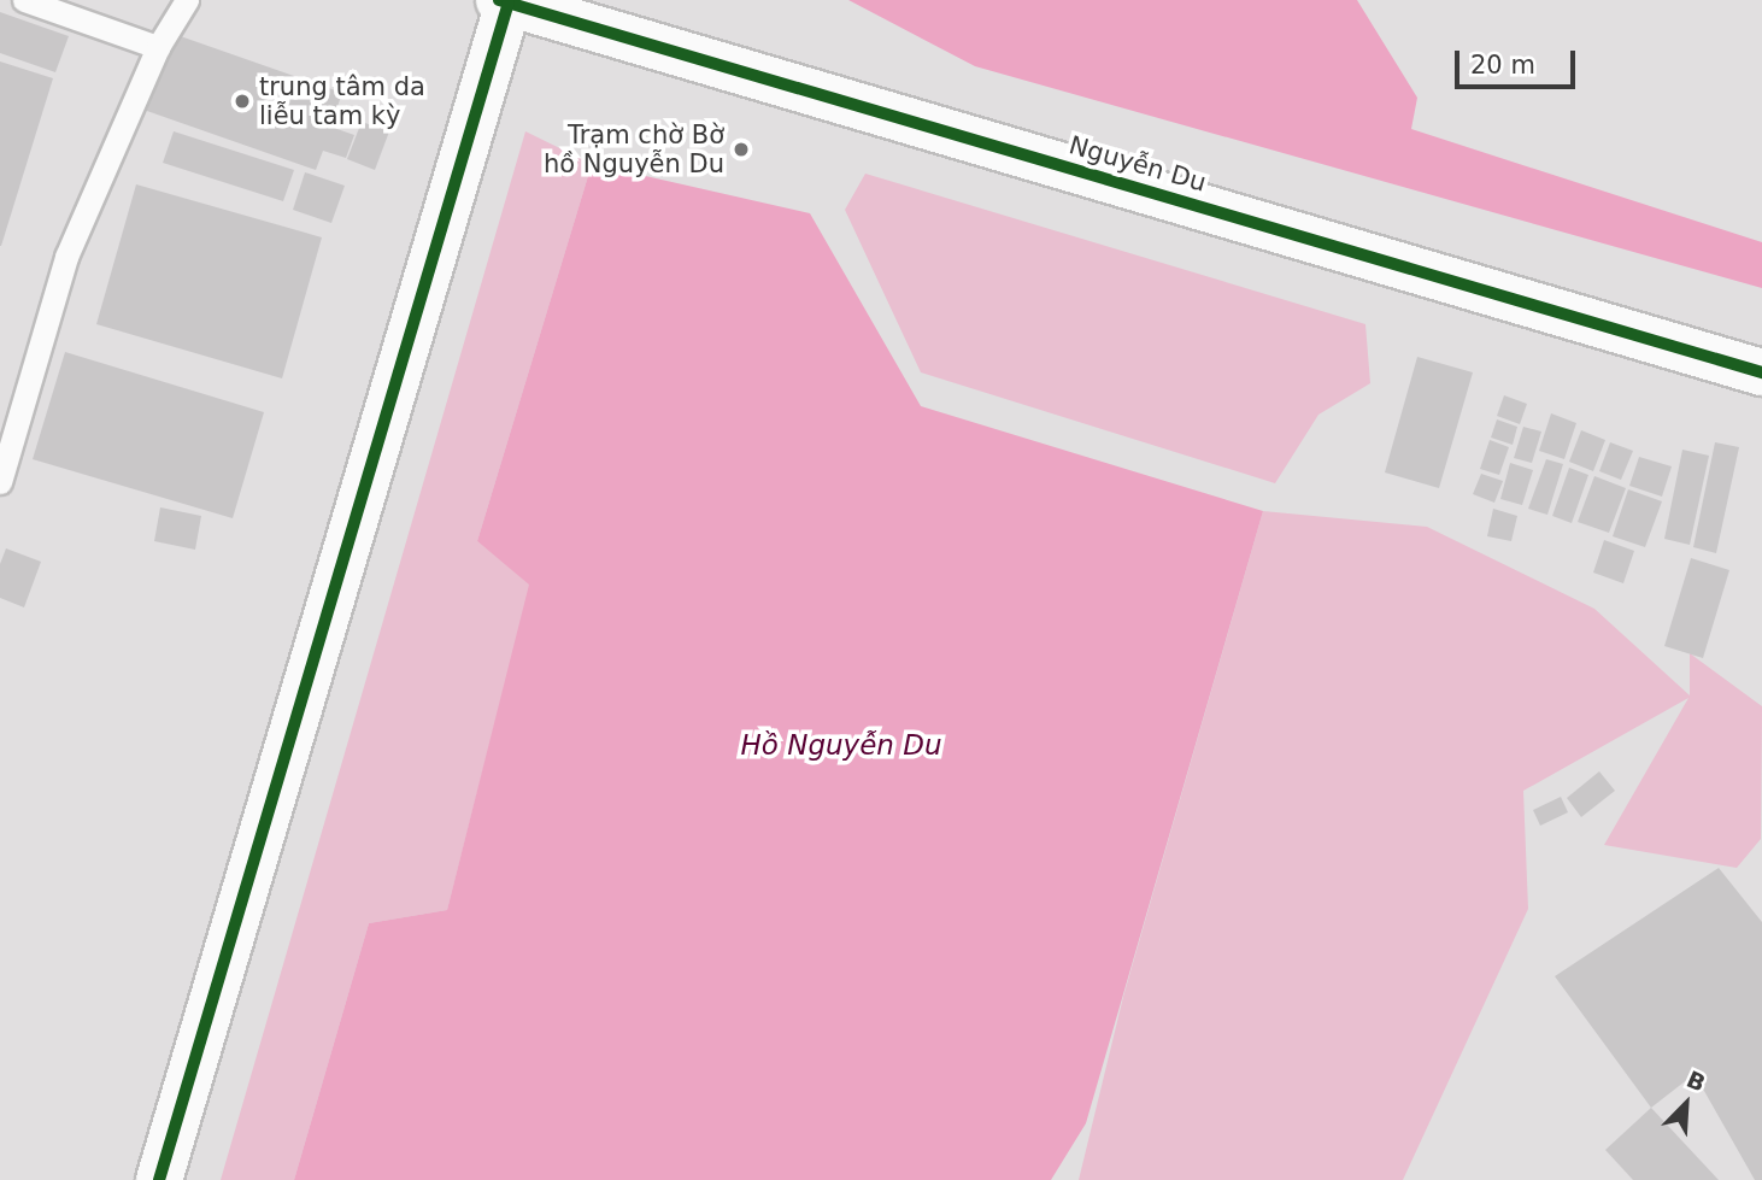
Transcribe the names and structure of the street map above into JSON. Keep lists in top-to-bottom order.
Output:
{
  "streets": {
    "street": ["Nguyễn Du"]
  },
  "water": ["Hồ Nguyễn Du"],
  "places": ["trung tâm da liễu tam kỳ", "Trạm chờ Bờ hồ Nguyễn Du"],
  "scale_bar": "20 m",
  "north": "top right"
}
